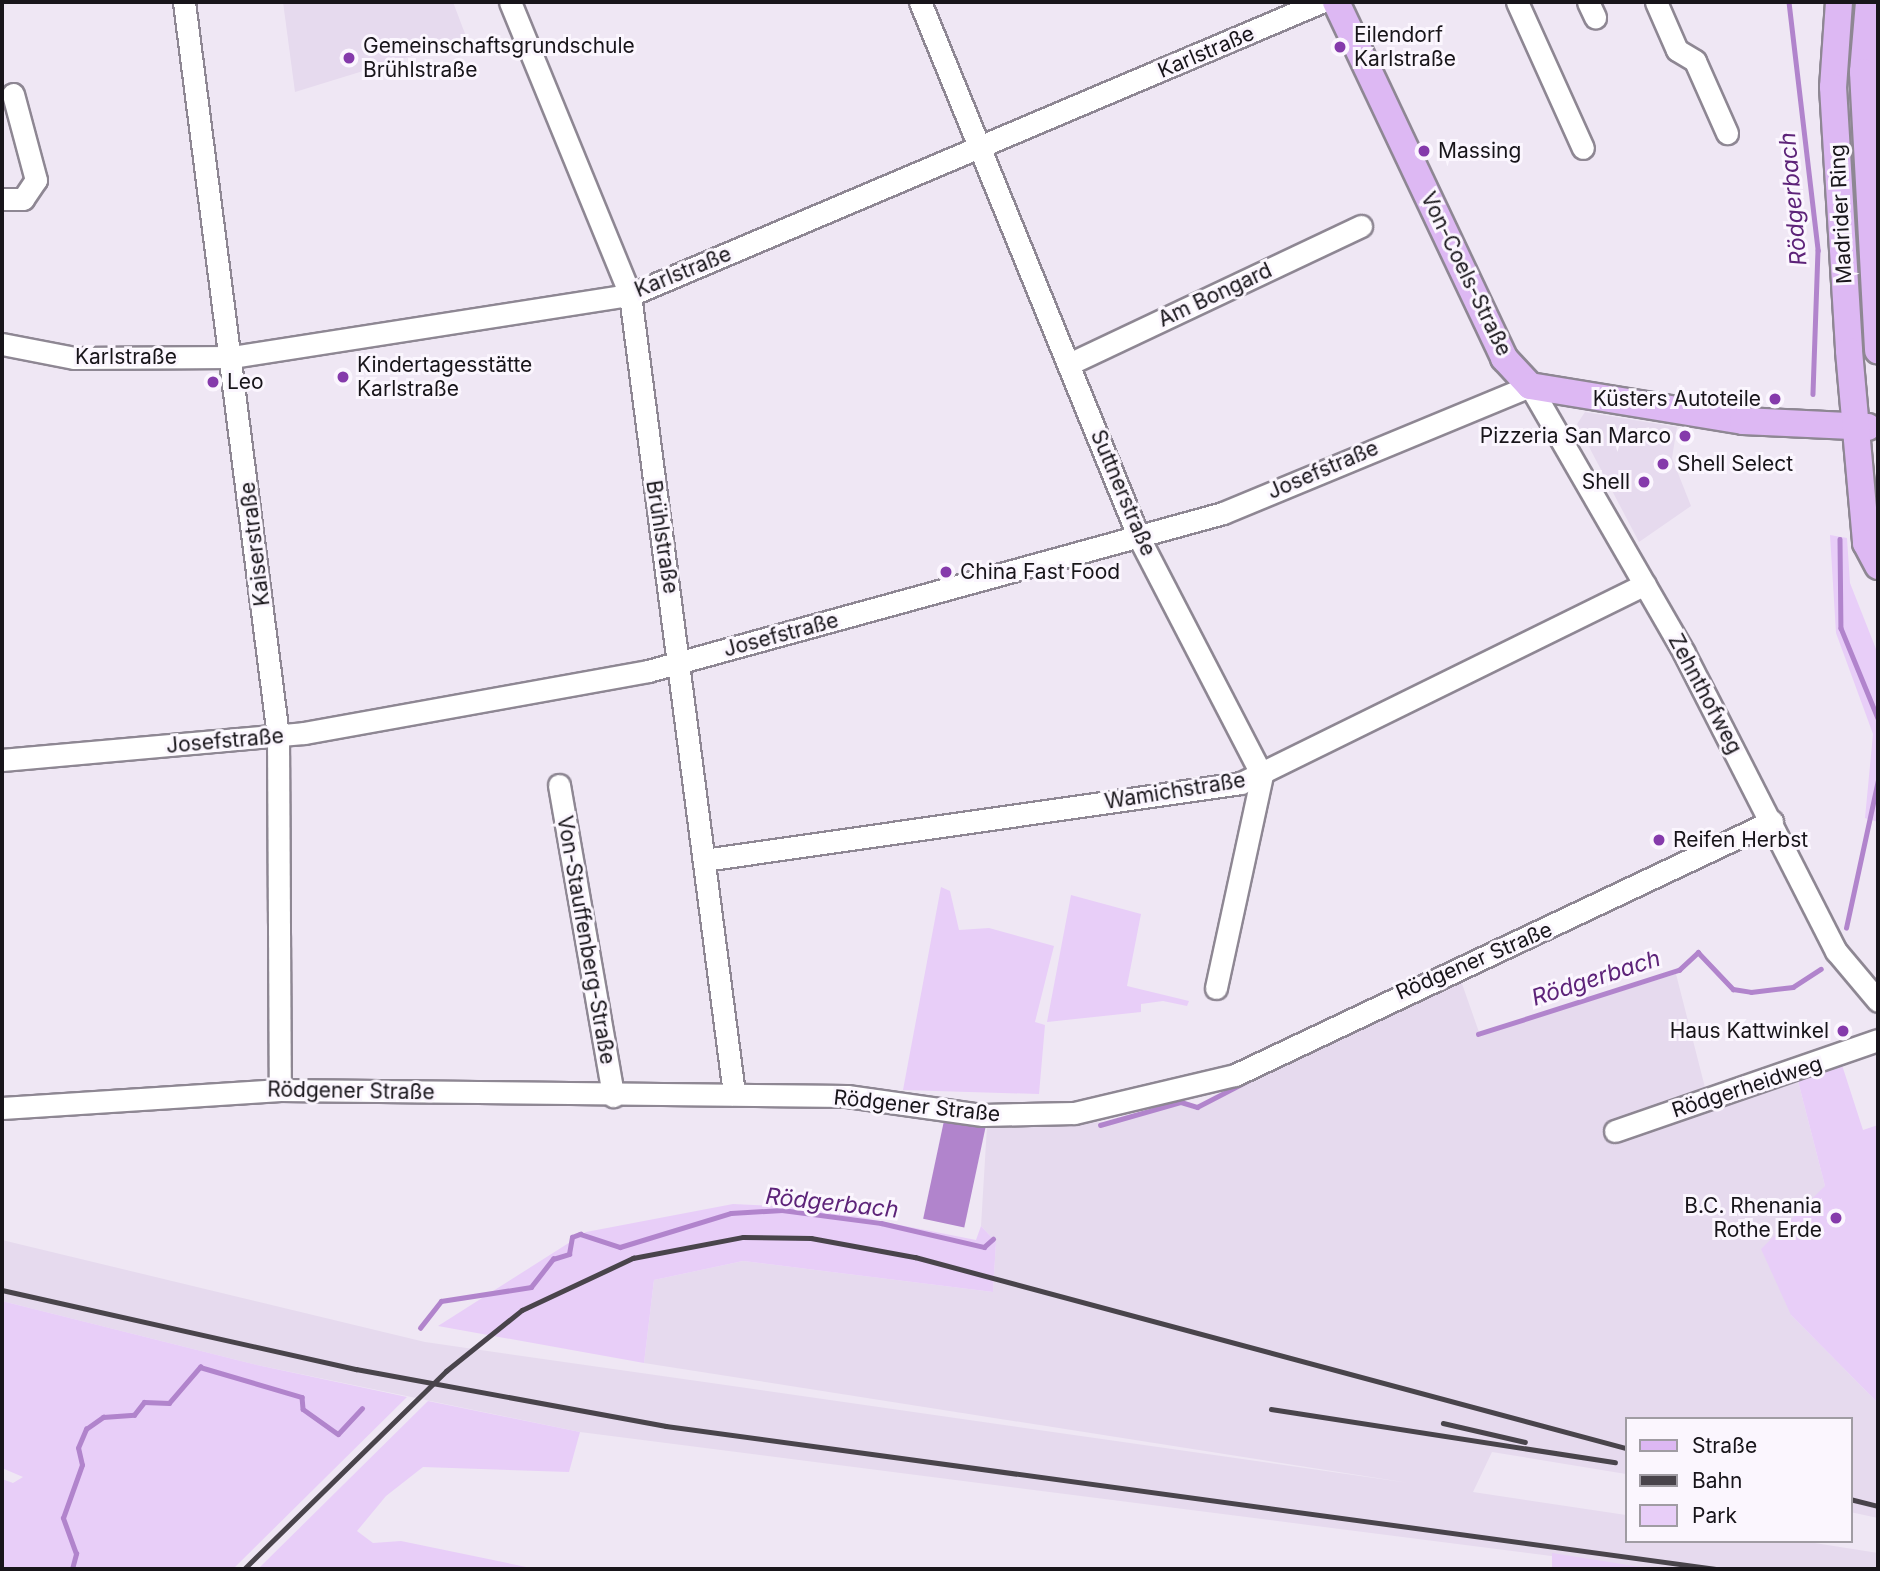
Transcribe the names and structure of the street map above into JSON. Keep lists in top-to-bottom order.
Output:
{
  "streets": {
    "main road": ["Madrider Ring", "Von-Coels-Straße"],
    "street": [
      "Karlstraße",
      "Am Bongard",
      "Josefstraße",
      "Suttnerstraße",
      "Brühlstraße",
      "Kaiserstraße",
      "Zehnthofweg",
      "Wamichstraße",
      "Von-Stauffenberg-Straße",
      "Rödgener Straße",
      "Rödgerheidweg"
    ]
  },
  "crossings": [
    ["Karlstraße", "Suttnerstraße"],
    ["Karlstraße", "Brühlstraße"],
    ["Karlstraße", "Kaiserstraße"],
    ["Von-Coels-Straße", "Josefstraße"],
    ["Von-Coels-Straße", "Zehnthofweg"],
    ["Am Bongard", "Suttnerstraße"],
    ["Josefstraße", "Suttnerstraße"],
    ["Josefstraße", "Brühlstraße"],
    ["Josefstraße", "Kaiserstraße"],
    ["Josefstraße", "Zehnthofweg"],
    ["Suttnerstraße", "Wamichstraße"],
    ["Brühlstraße", "Wamichstraße"],
    ["Brühlstraße", "Rödgener Straße"],
    ["Kaiserstraße", "Rödgener Straße"],
    ["Zehnthofweg", "Wamichstraße"],
    ["Zehnthofweg", "Rödgener Straße"],
    ["Von-Stauffenberg-Straße", "Rödgener Straße"]
  ],
  "water": ["Rödgerbach"],
  "places": [
    "Eilendorf Karlstraße",
    "Gemeinschaftsgrundschule Brühlstraße",
    "Massing",
    "Kindertagesstätte Karlstraße",
    "Leo",
    "Küsters Autoteile",
    "Pizzeria San Marco",
    "Shell Select",
    "Shell",
    "China Fast Food",
    "Reifen Herbst",
    "Haus Kattwinkel",
    "B.C. Rhenania Rothe Erde"
  ],
  "legend": ["Straße", "Bahn", "Park"]
}
